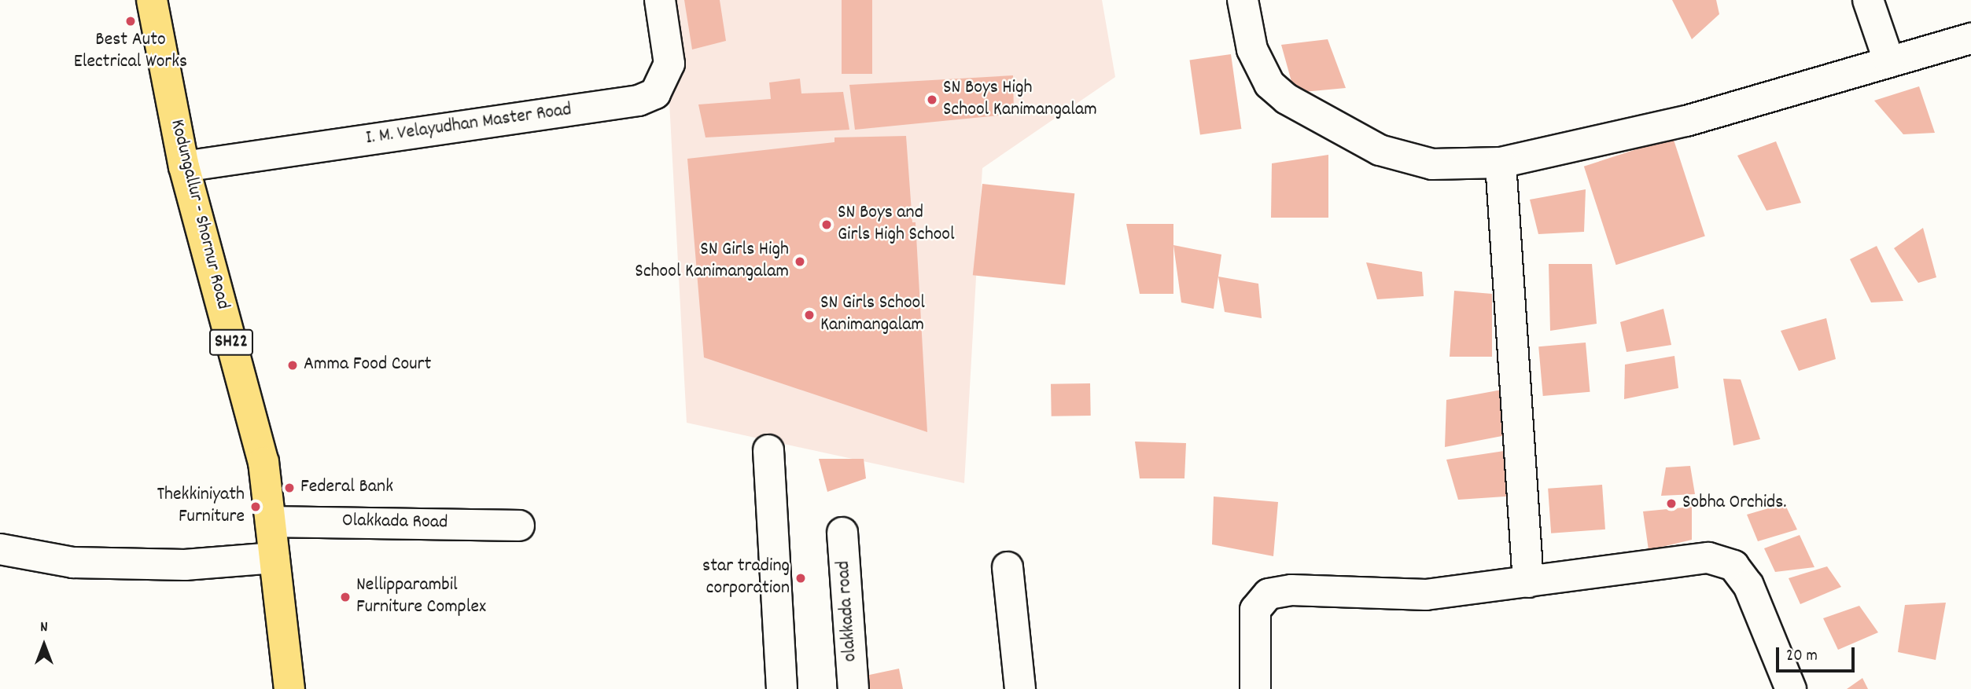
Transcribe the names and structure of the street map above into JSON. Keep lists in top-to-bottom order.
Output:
{
  "streets": {
    "main road": ["Kodungallur - Shornur Road", "SH22"],
    "street": ["I. M. Velayudhan Master Road", "Olakkada Road", "olakkada road"]
  },
  "crossings": [
    ["I. M. Velayudhan Master Road", "Kodungallur - Shornur Road"],
    ["Kodungallur - Shornur Road", "Olakkada Road"]
  ],
  "places": [
    "Best Auto Electrical Works",
    "SN Boys High School Kanimangalam",
    "SN Boys and Girls High School",
    "SN Girls High School Kanimangalam",
    "SN Girls School Kanimangalam",
    "Amma Food Court",
    "Federal Bank",
    "Sobha Orchids.",
    "Thekkiniyath Furniture",
    "star trading corporation",
    "Nellipparambil Furniture Complex"
  ],
  "scale_bar": "20 m",
  "north": "top"
}
